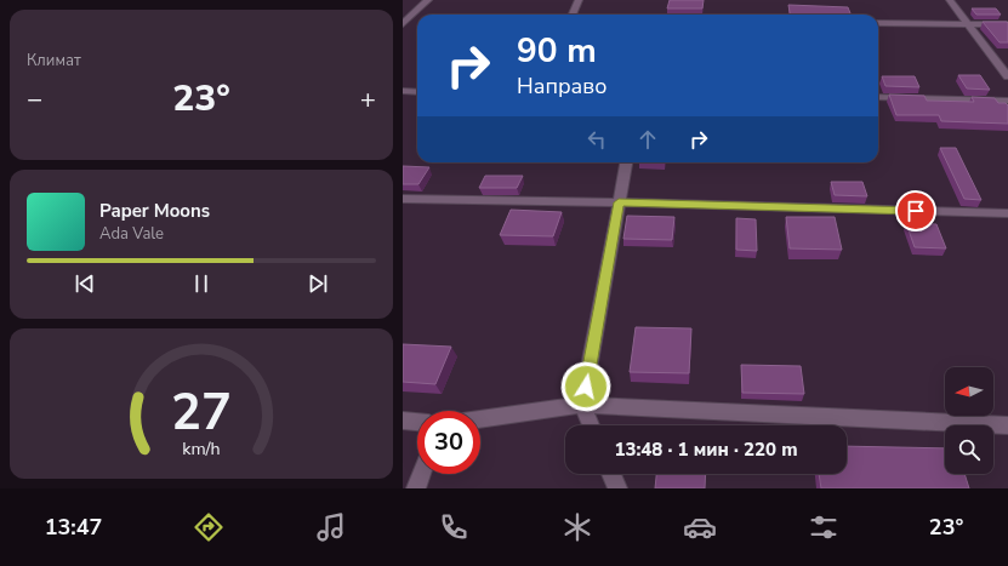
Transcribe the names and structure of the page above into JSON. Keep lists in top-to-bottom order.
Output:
{
  "north": "left",
  "page": {
    "tile": "Климат",
    "turn": ["90 m", "Направо"],
    "heat": ["−", "23°", "+"],
    "song": ["Paper Moons", "Ada Vale"],
    "limit": "30",
    "trip": "13:48 · 1 мин · 220 m",
    "tabs": ["13:47", "23°"],
    "gauge": ["27", "km/h"]
  }
}
